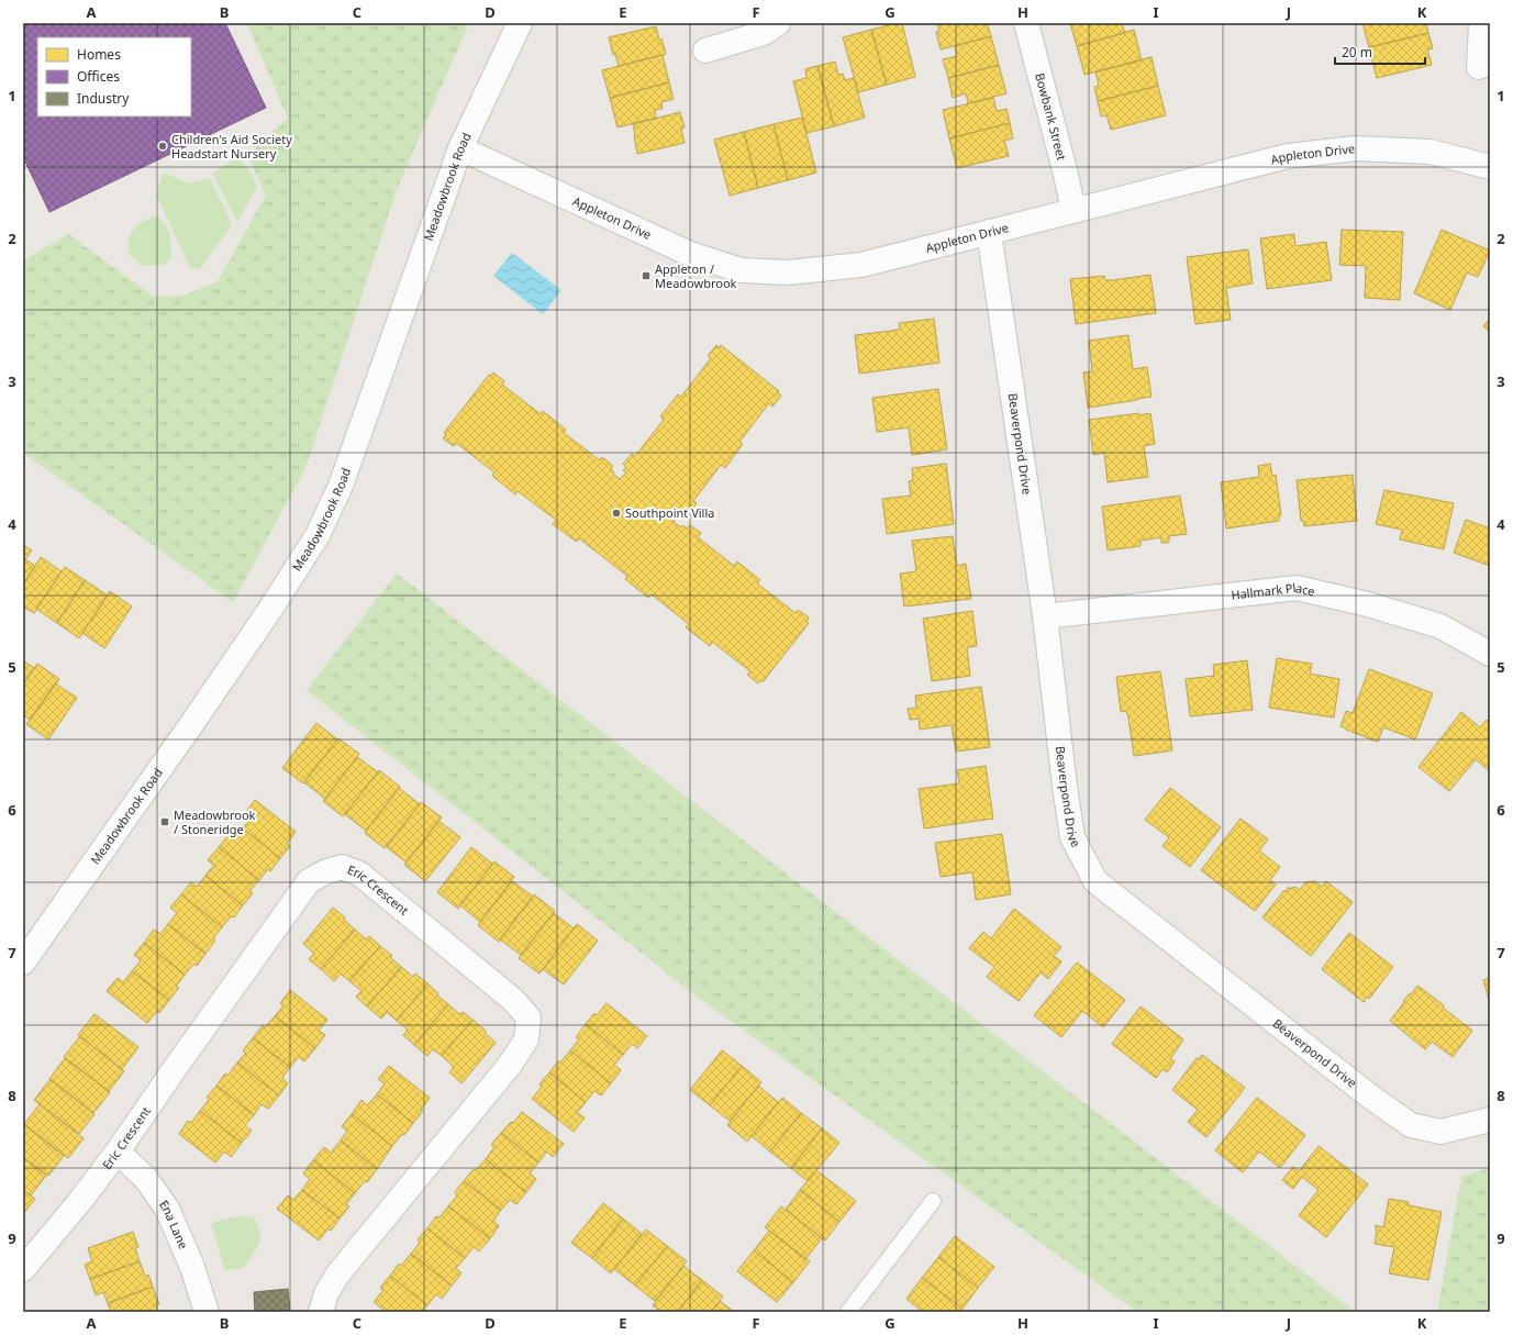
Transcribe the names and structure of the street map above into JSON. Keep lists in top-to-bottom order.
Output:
{
  "streets": {
    "street": [
      "Bowbank Street",
      "Appleton Drive",
      "Meadowbrook Road",
      "Beaverpond Drive",
      "Hallmark Place",
      "Eric Crescent",
      "Ena Lane"
    ]
  },
  "crossings": [
    ["Bowbank Street", "Appleton Drive"],
    ["Appleton Drive", "Meadowbrook Road"],
    ["Appleton Drive", "Beaverpond Drive"],
    ["Beaverpond Drive", "Hallmark Place"],
    ["Eric Crescent", "Ena Lane"]
  ],
  "places": {
    "other": ["Children's Aid Society Headstart Nursery", "Southpoint Villa"],
    "transit": ["Appleton / Meadowbrook", "Meadowbrook / Stoneridge"]
  },
  "legend": ["Homes", "Offices", "Industry"],
  "scale_bar": "20 m",
  "grid": {
    "columns": [
      "A",
      "B",
      "C",
      "D",
      "E",
      "F",
      "G",
      "H",
      "I",
      "J",
      "K"
    ],
    "rows": [
      "1",
      "2",
      "3",
      "4",
      "5",
      "6",
      "7",
      "8",
      "9"
    ]
  }
}
